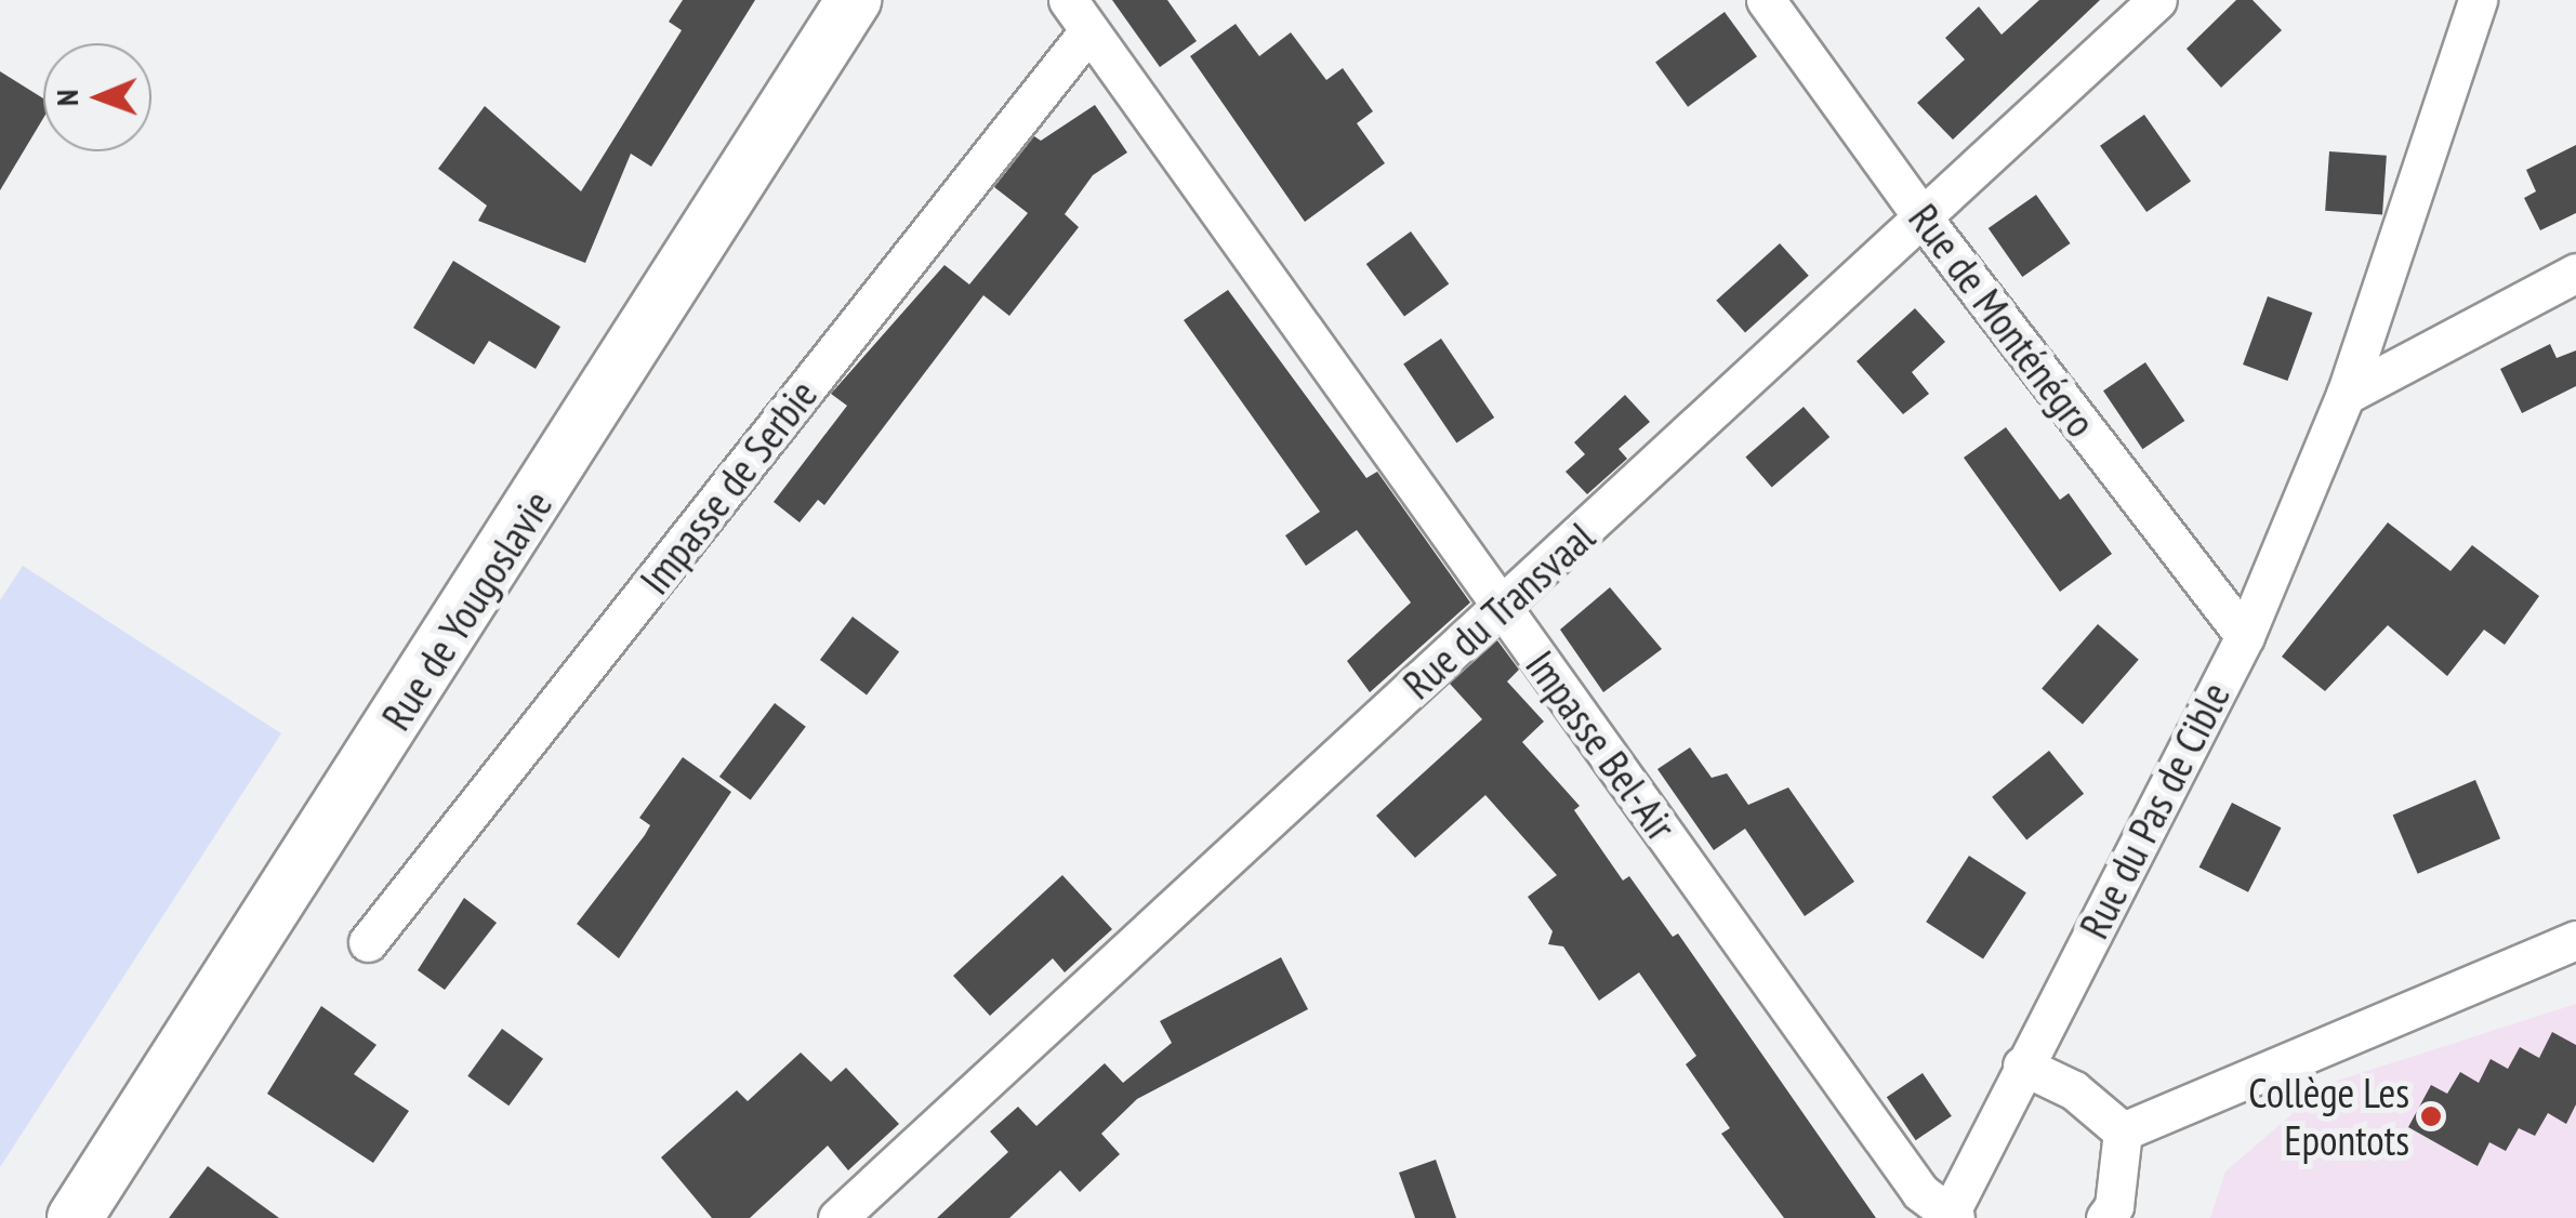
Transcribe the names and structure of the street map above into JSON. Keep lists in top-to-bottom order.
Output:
{
  "streets": {
    "main road": ["Rue de Yougoslavie"],
    "street": [
      "Rue de Monténégro",
      "Impasse de Serbie",
      "Rue du Transvaal",
      "Impasse Bel-Air",
      "Rue du Pas de Cible"
    ]
  },
  "crossings": [
    ["Rue de Monténégro", "Rue du Transvaal"],
    ["Rue de Monténégro", "Rue du Pas de Cible"],
    ["Impasse de Serbie", "Impasse Bel-Air"],
    ["Rue du Transvaal", "Impasse Bel-Air"],
    ["Impasse Bel-Air", "Rue du Pas de Cible"]
  ],
  "places": ["Collège Les Epontots"],
  "north": "left"
}
